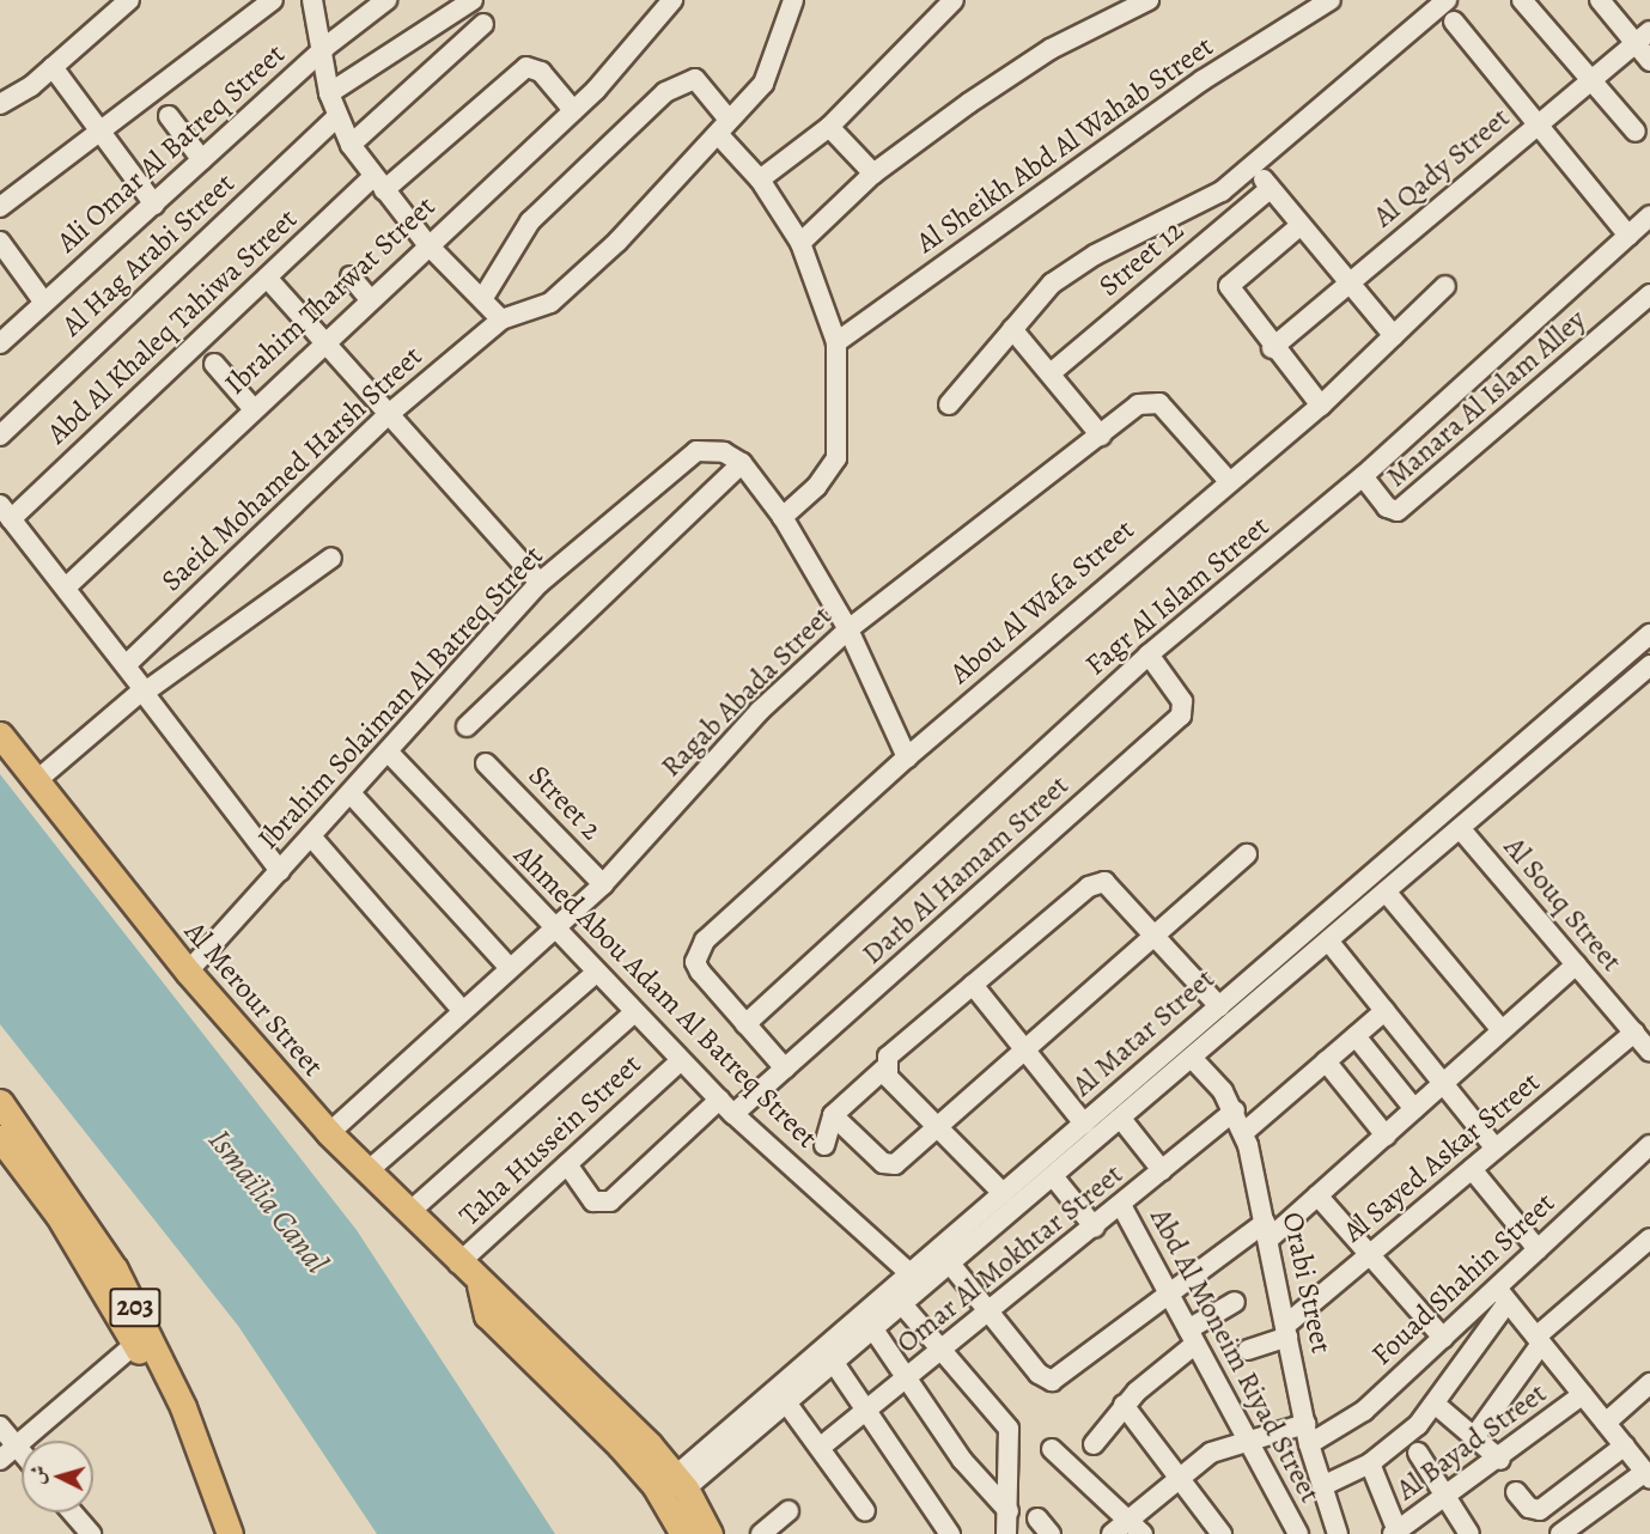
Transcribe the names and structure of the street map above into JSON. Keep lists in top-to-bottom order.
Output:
{
  "streets": {
    "main road": ["Al Merour Street", "203"],
    "street": [
      "Al Sheikh Abd Al Wahab Street",
      "Ali Omar Al Batreq Street",
      "Al Qady Street",
      "Al Hag Arabi Street",
      "Street 12",
      "Ibrahim Tharwat Street",
      "Abd Al Khaleq Tahiwa Street",
      "Manara Al Islam Alley",
      "Saeid Mohamed Harsh Street",
      "Fagr Al Islam Street",
      "Abou Al Wafa Street",
      "Ragab Abada Street",
      "Ibrahim Solaiman Al Batreq Street",
      "Street 2",
      "Darb Al Hamam Street",
      "Al Souq Street",
      "Ahmed Abou Adam Al Batreq Street",
      "Al Matar Street",
      "Taha Hussein Street",
      "Al Sayed Askar Street",
      "Omar Al Mokhtar Street",
      "Fouad Shahin Street",
      "Orabi Street",
      "Abd Al Moneim Riyad Street",
      "Al Bayad Street"
    ]
  },
  "crossings": [
    ["Ibrahim Tharwat Street", "Abd Al Khaleq Tahiwa Street"],
    ["Manara Al Islam Alley", "Fagr Al Islam Street"],
    ["Fagr Al Islam Street", "Abou Al Wafa Street"],
    ["Fagr Al Islam Street", "Darb Al Hamam Street"],
    ["Abou Al Wafa Street", "Ragab Abada Street"],
    ["Ragab Abada Street", "Street 2"],
    ["Ragab Abada Street", "Ahmed Abou Adam Al Batreq Street"],
    ["Ragab Abada Street", "Al Merour Street"],
    ["Ibrahim Solaiman Al Batreq Street", "Ahmed Abou Adam Al Batreq Street"],
    ["Ibrahim Solaiman Al Batreq Street", "Al Merour Street"],
    ["Darb Al Hamam Street", "Ahmed Abou Adam Al Batreq Street"],
    ["Al Souq Street", "Al Matar Street"],
    ["Al Souq Street", "Al Sayed Askar Street"],
    ["Ahmed Abou Adam Al Batreq Street", "Al Matar Street"],
    ["Ahmed Abou Adam Al Batreq Street", "Taha Hussein Street"],
    ["Al Merour Street", "Al Matar Street"],
    ["Al Merour Street", "Taha Hussein Street"],
    ["Al Matar Street", "Orabi Street"],
    ["Al Sayed Askar Street", "Orabi Street"],
    ["Omar Al Mokhtar Street", "Orabi Street"],
    ["Omar Al Mokhtar Street", "Abd Al Moneim Riyad Street"],
    ["Fouad Shahin Street", "Orabi Street"]
  ],
  "water": ["Ismaïlia Canal"],
  "north": "left"
}
